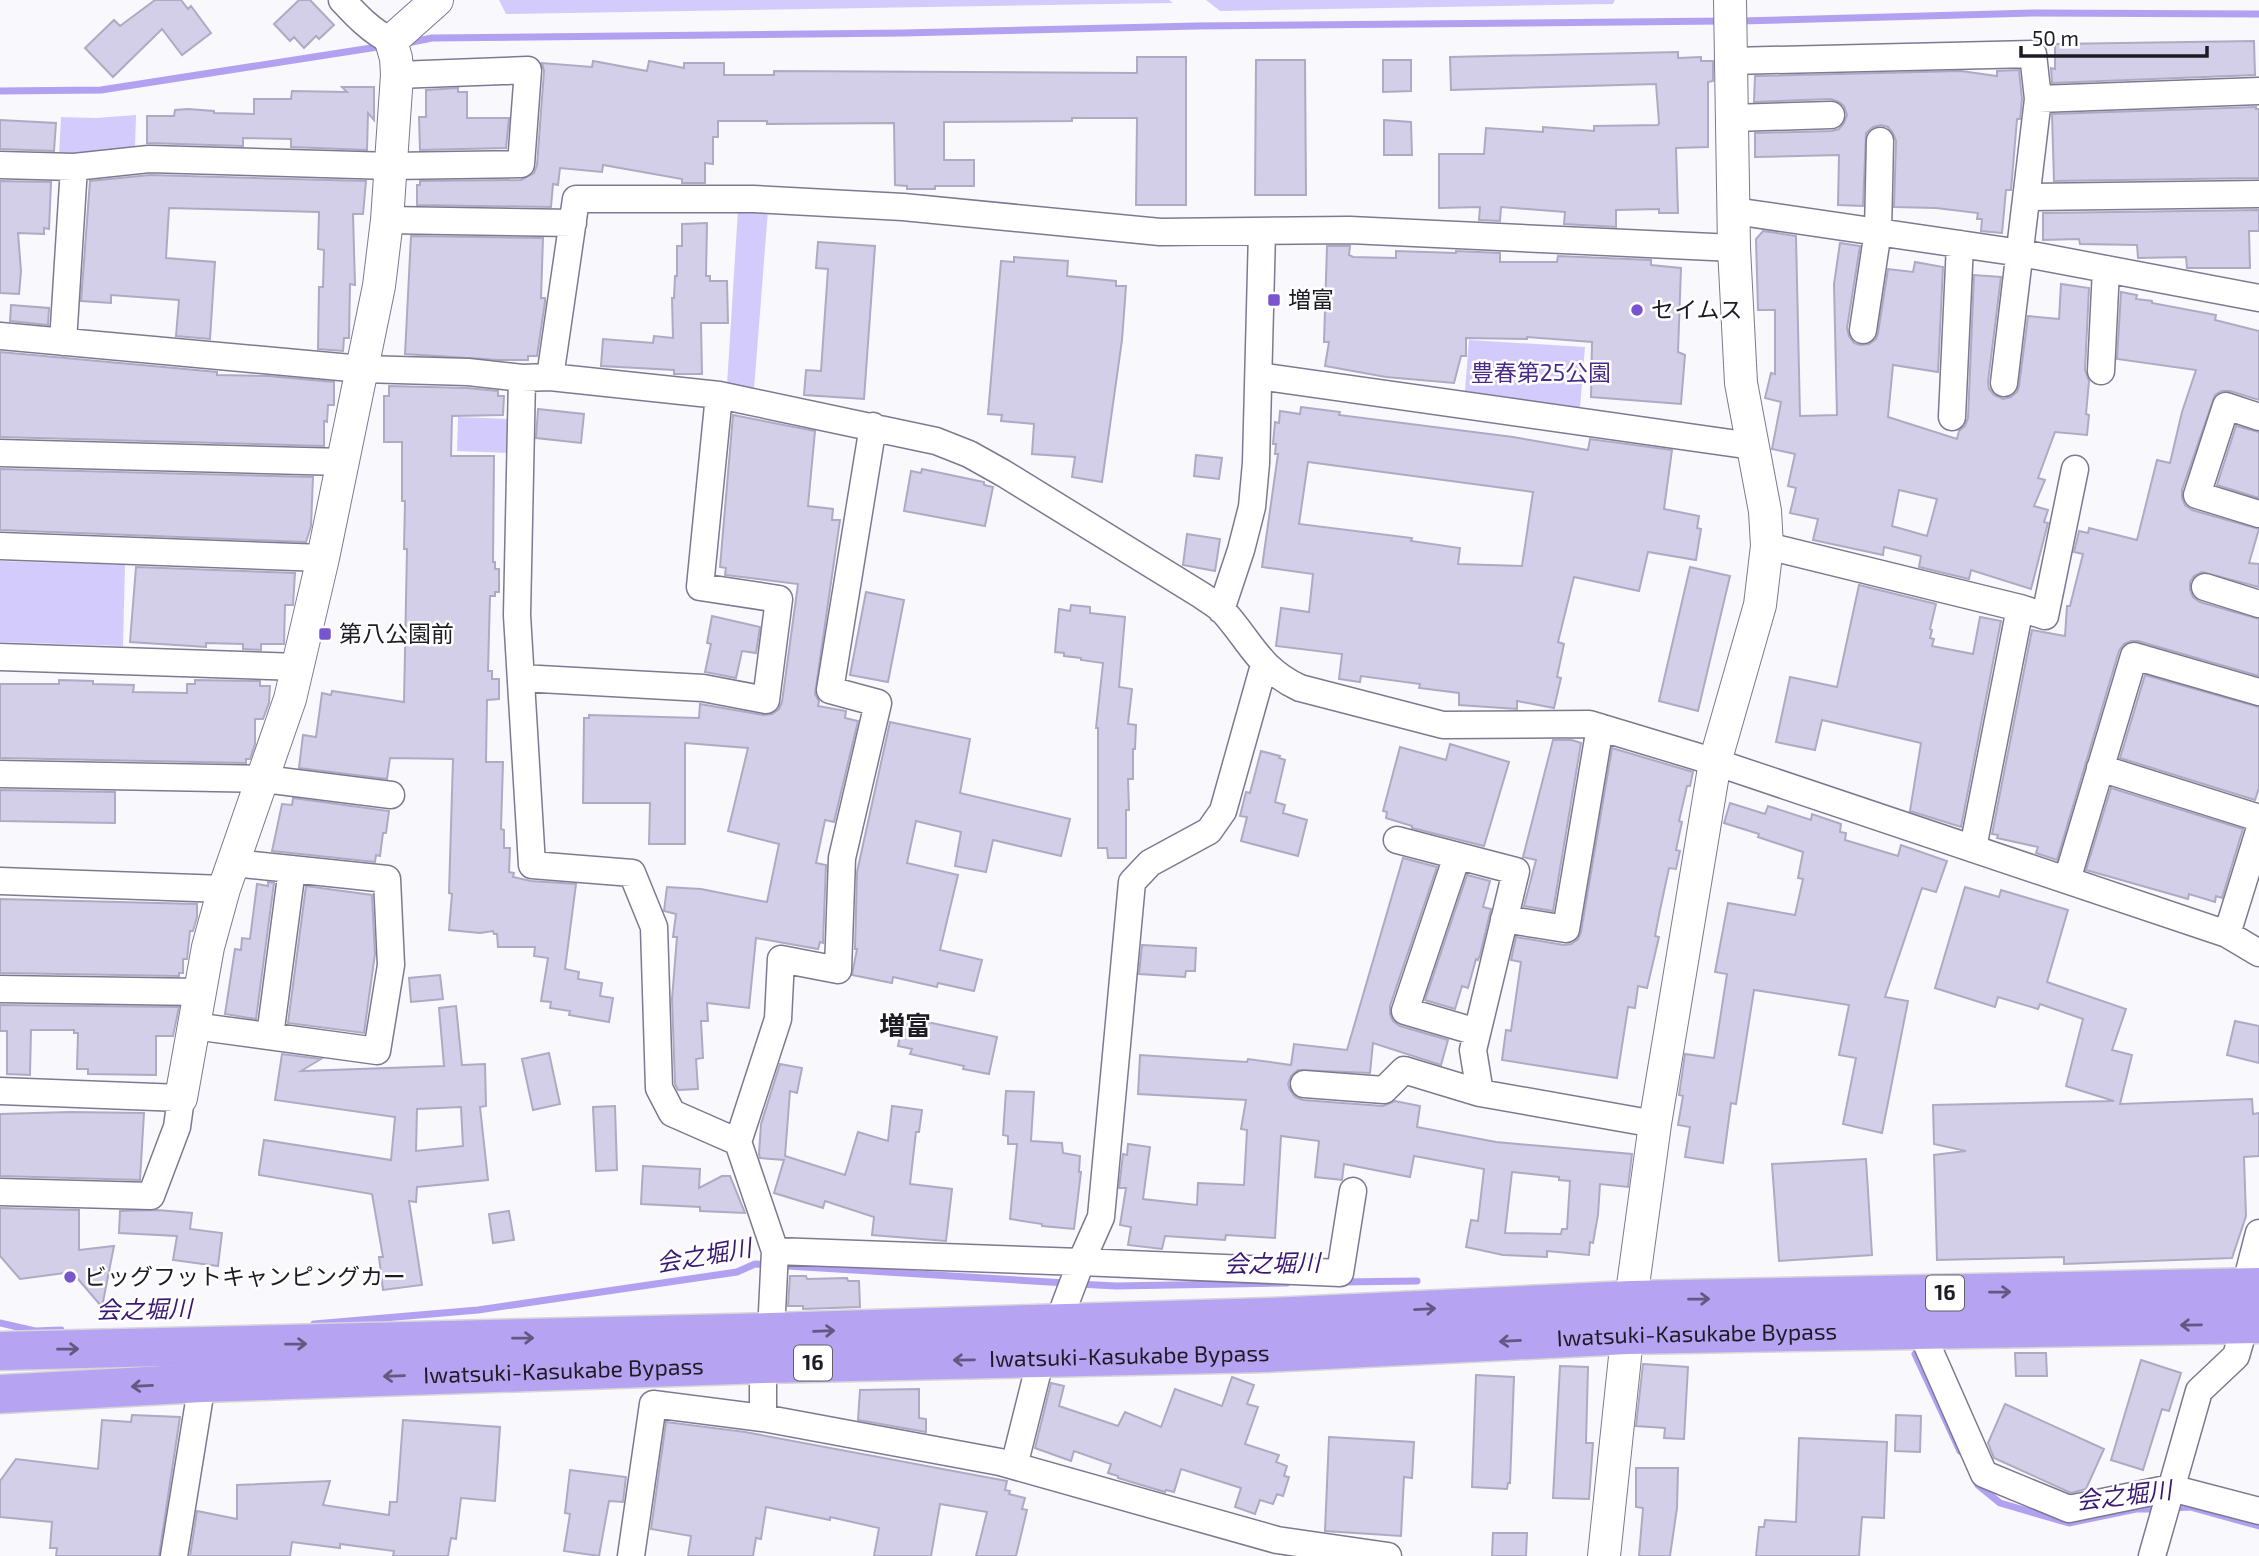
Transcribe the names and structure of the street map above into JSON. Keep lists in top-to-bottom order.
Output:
{
  "streets": {
    "highway": ["16", "Iwatsuki-Kasukabe Bypass"]
  },
  "districts": ["増富"],
  "water": ["会之堀川"],
  "parks": ["豊春第25公園"],
  "places": {
    "transit": ["増富", "第八公園前"],
    "other": ["セイムス", "ビッグフットキャンピングカー"]
  },
  "scale_bar": "50 m"
}
